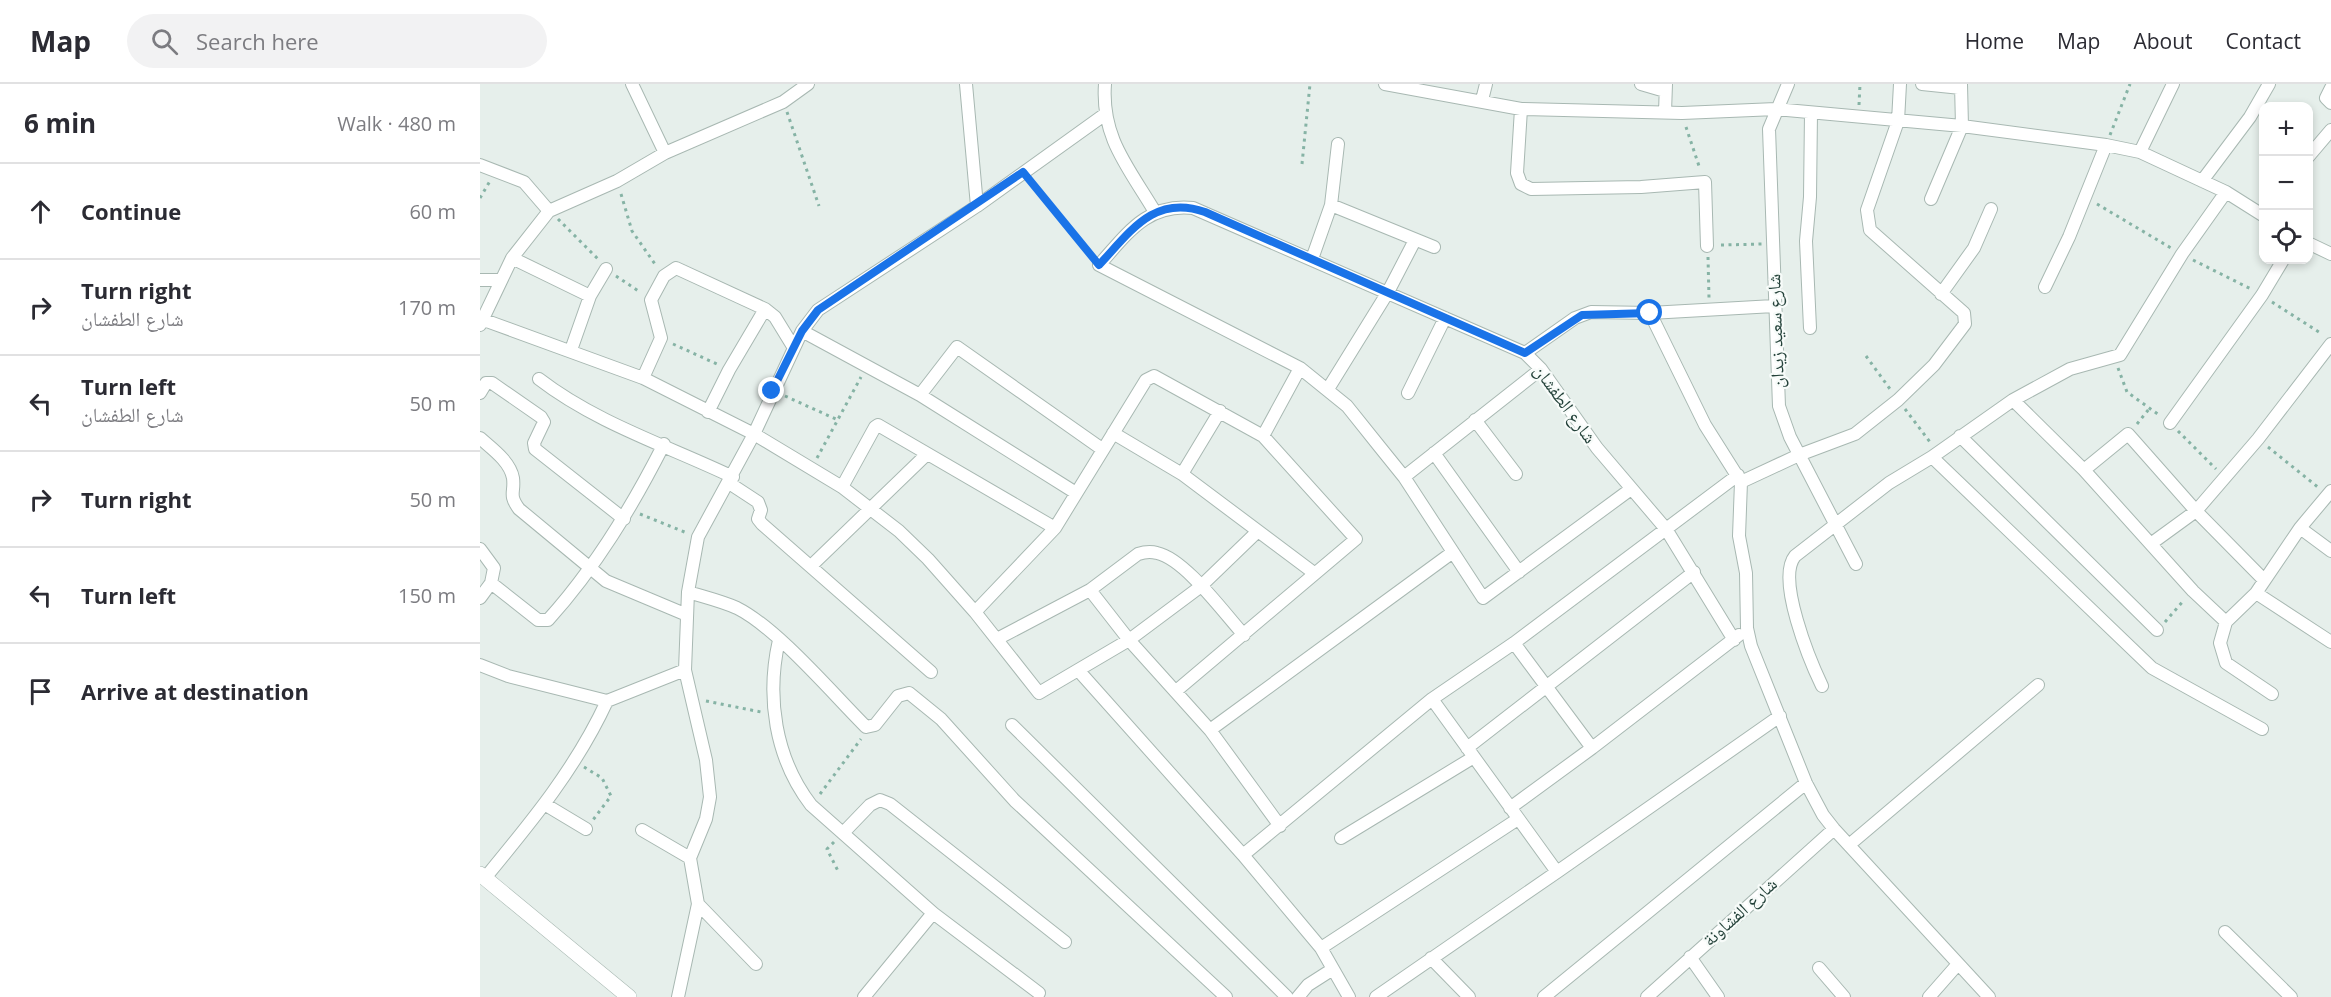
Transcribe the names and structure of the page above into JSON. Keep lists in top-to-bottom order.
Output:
{
  "streets": {
    "street": ["شارع سعيد زيدان", "شارع الطفشان", "شارع الفشاونة"]
  },
  "page": {
    "header": "Map",
    "search": "Search here",
    "nav": [
      "Home",
      "Map",
      "About",
      "Contact"
    ],
    "heading": ["6 min", "Walk · 480 m"],
    "map_buttons": ["+", "−"],
    "list": [
      ["Continue", "60 m"],
      ["Turn right", "شارع الطفشان", "170 m"],
      ["Turn left", "شارع الطفشان", "50 m"],
      ["Turn right", "50 m"],
      ["Turn left", "150 m"],
      "Arrive at destination"
    ]
  }
}
